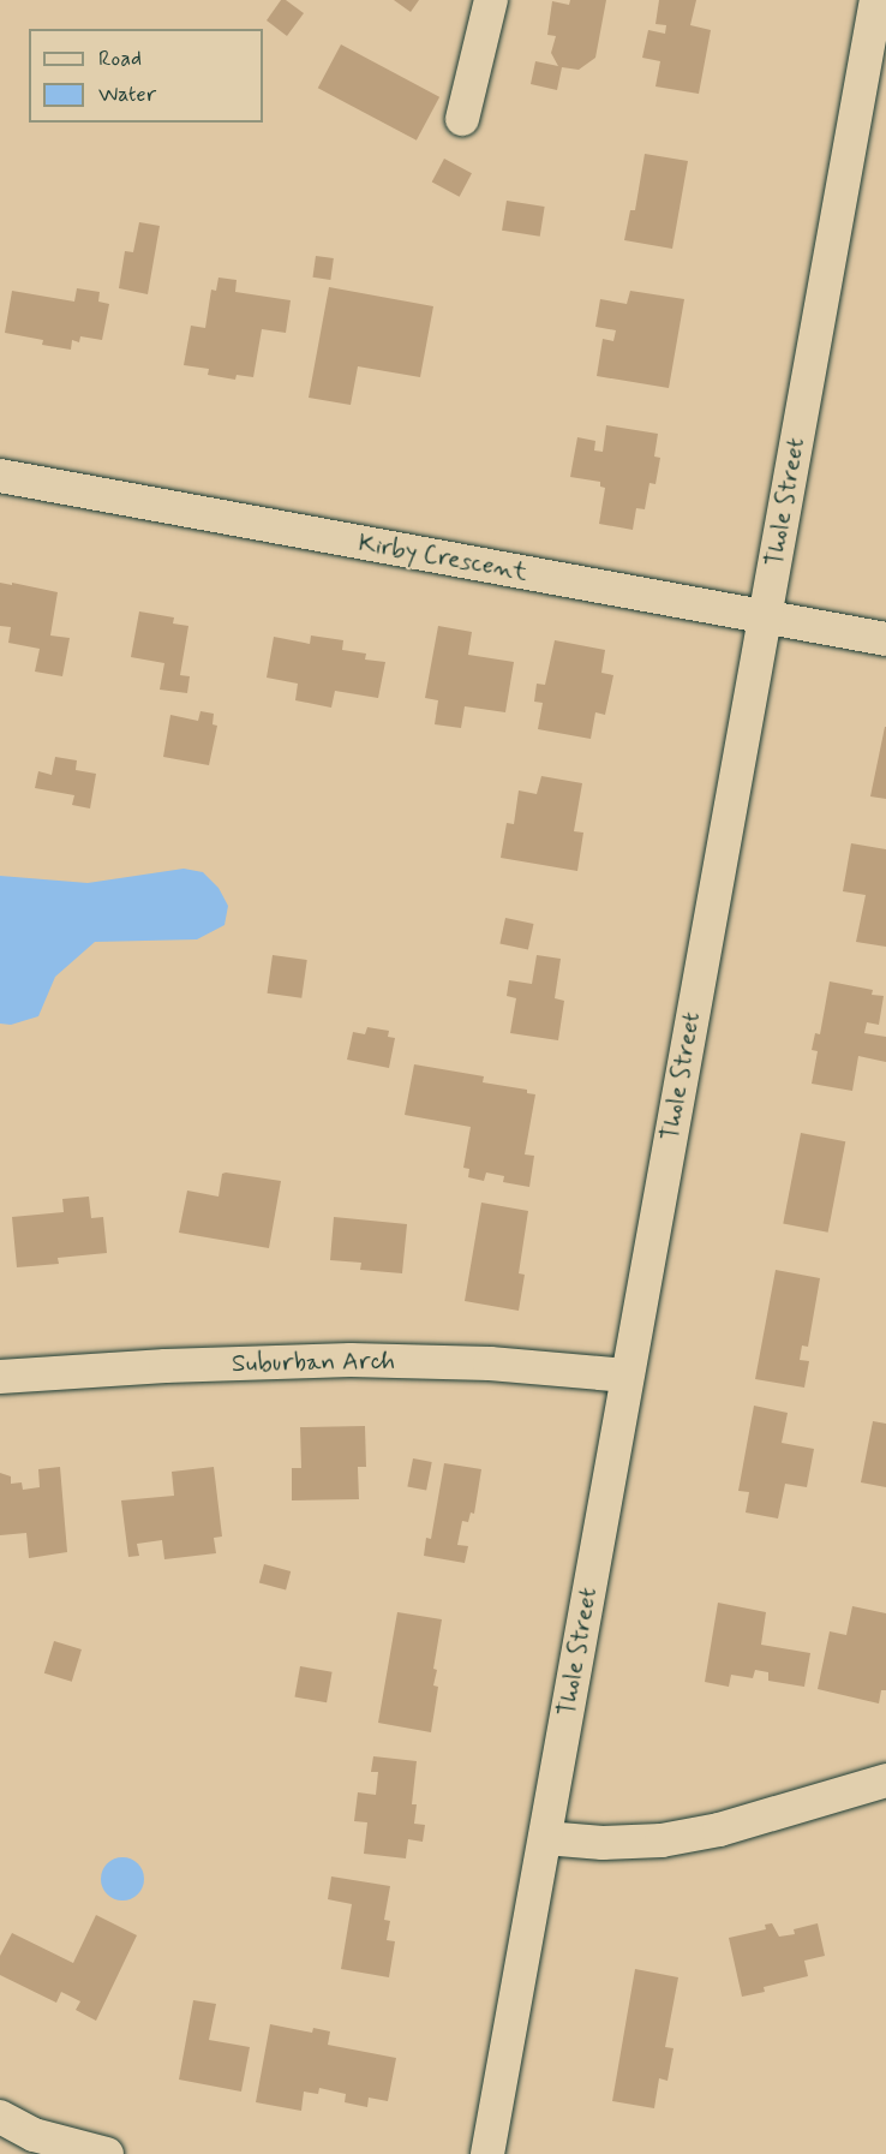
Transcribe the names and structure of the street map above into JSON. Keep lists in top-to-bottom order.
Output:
{
  "streets": {
    "street": ["Thole Street", "Kirby Crescent", "Suburban Arch"]
  },
  "crossings": [
    ["Thole Street", "Kirby Crescent"],
    ["Thole Street", "Suburban Arch"]
  ],
  "legend": ["Road", "Water"]
}
